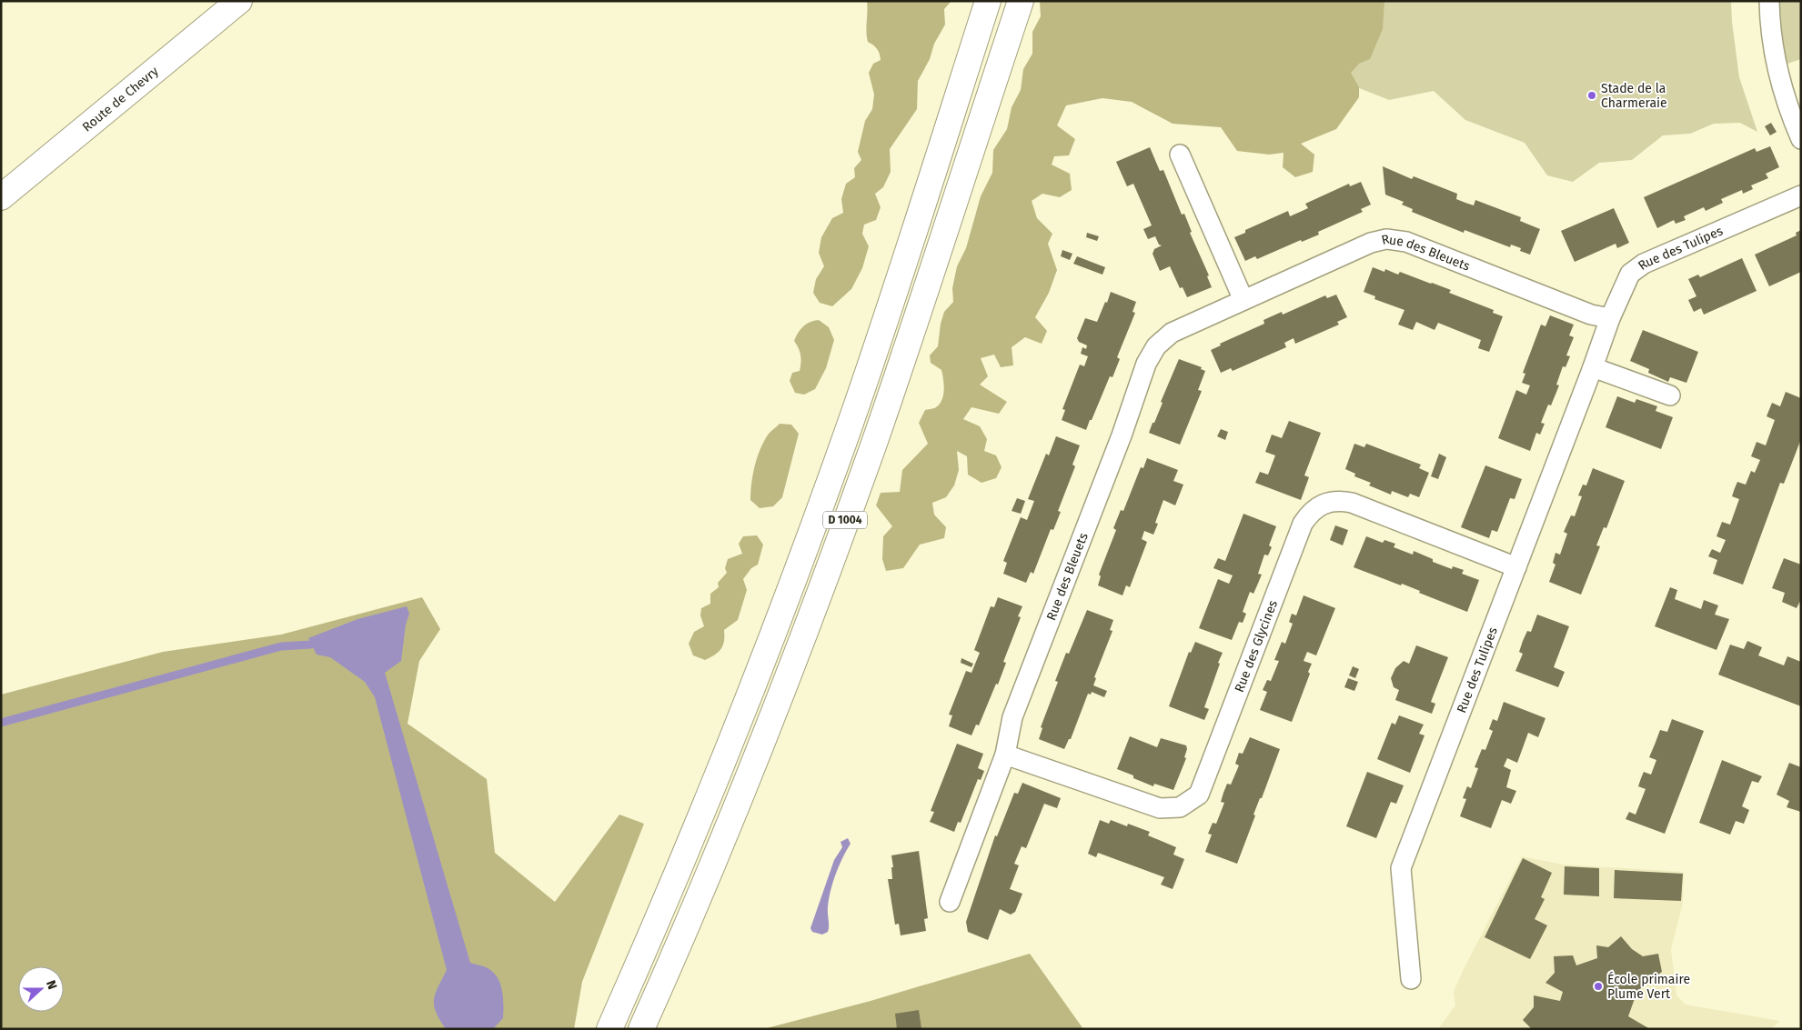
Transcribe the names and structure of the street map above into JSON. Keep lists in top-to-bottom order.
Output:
{
  "streets": {
    "main road": ["Route de Chevry", "D 1004"],
    "street": ["Rue des Tulipes", "Rue des Bleuets", "Rue des Glycines"]
  },
  "crossings": [
    ["Rue des Tulipes", "Rue des Bleuets"],
    ["Rue des Tulipes", "Rue des Glycines"],
    ["Rue des Bleuets", "Rue des Glycines"]
  ],
  "places": ["Stade de la Charmeraie", "École primaire Plume Vert"],
  "north": "right"
}
